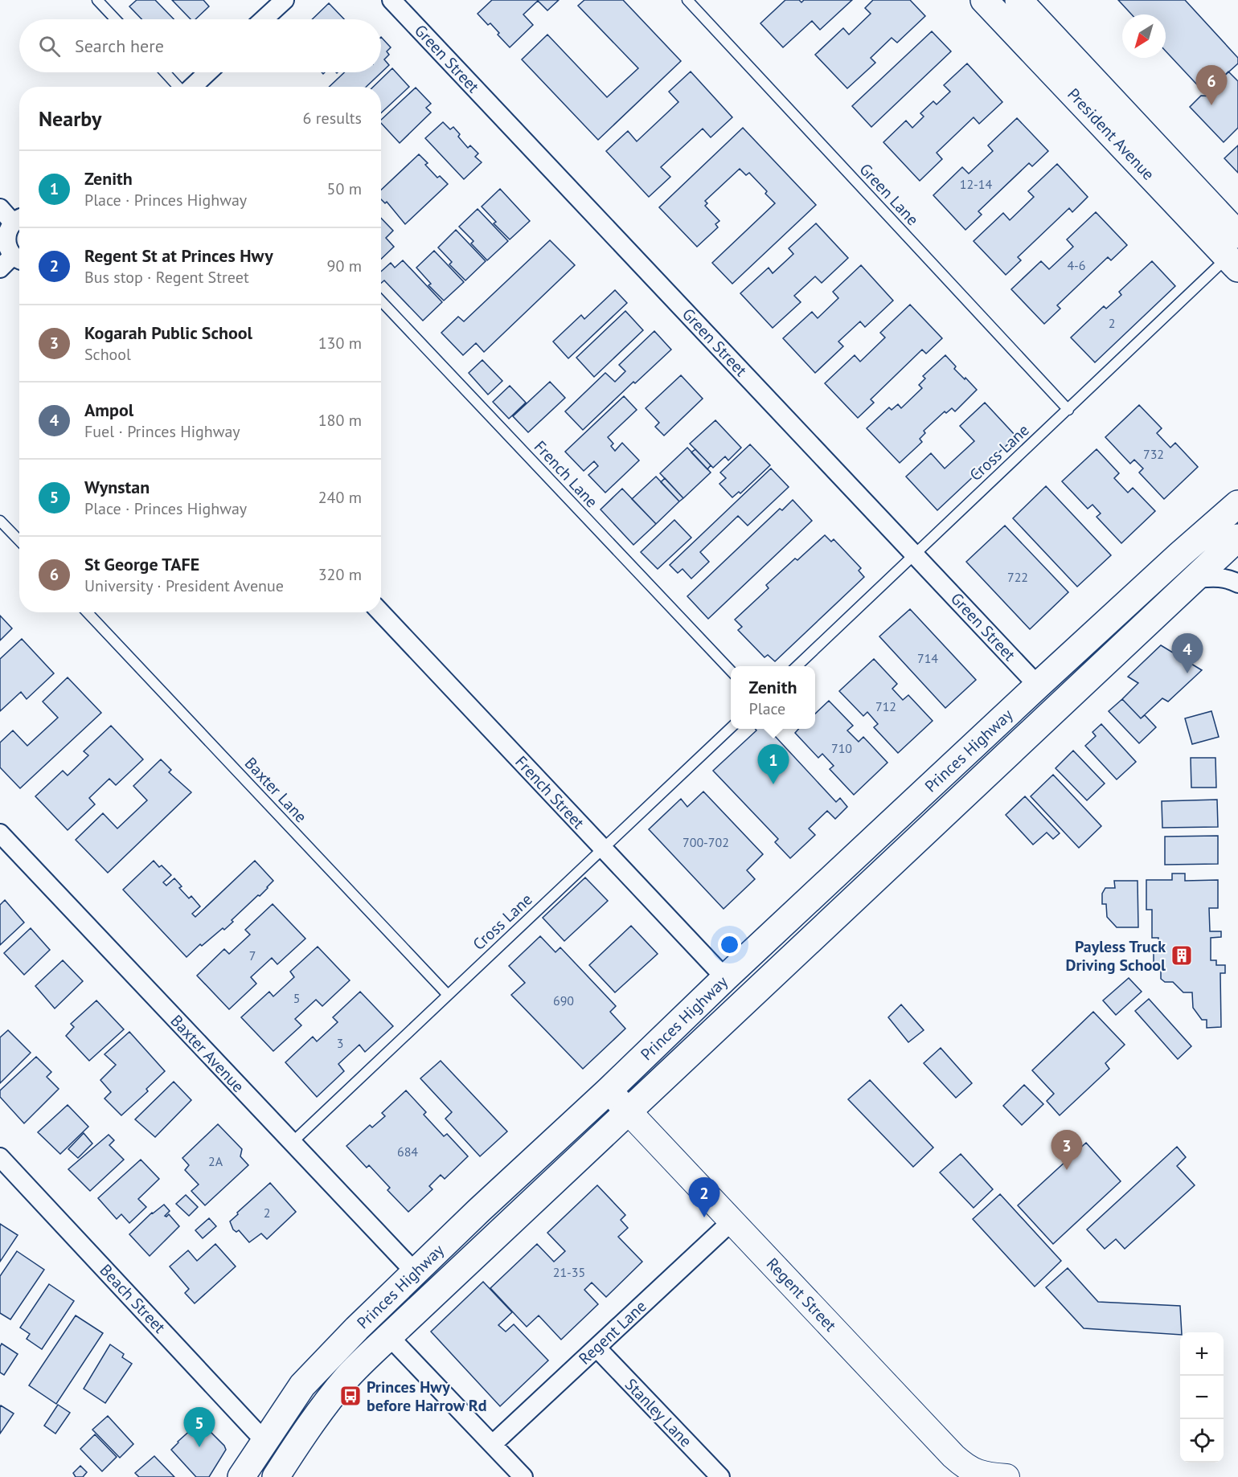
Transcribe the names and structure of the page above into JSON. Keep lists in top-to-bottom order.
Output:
{
  "streets": {
    "highway": ["President Avenue", "Princes Highway"],
    "main road": ["Regent Street"],
    "street": [
      "Green Street",
      "French Street",
      "Baxter Avenue",
      "Beach Street",
      "Regent Lane",
      "Stanley Lane"
    ],
    "lane": [
      "Green Lane",
      "Cross Lane",
      "French Lane",
      "Baxter Lane"
    ]
  },
  "crossings": [
    ["Green Street", "Cross Lane"],
    ["Green Street", "Princes Highway"],
    ["President Avenue", "Cross Lane"],
    ["Green Lane", "Cross Lane"],
    ["Cross Lane", "Baxter Lane"],
    ["Cross Lane", "French Street"],
    ["Cross Lane", "Baxter Avenue"],
    ["Princes Highway", "French Street"],
    ["Princes Highway", "Baxter Avenue"],
    ["Princes Highway", "Regent Street"],
    ["Princes Highway", "Beach Street"],
    ["Regent Street", "Regent Lane"],
    ["Regent Lane", "Stanley Lane"]
  ],
  "places": {
    "building": ["Payless Truck Driving School"],
    "bus stop": ["Princes Hwy before Harrow Rd"]
  },
  "house_numbers": [
    "12-14",
    "4-6",
    "2",
    "732",
    "722",
    "714",
    "712",
    "710",
    "700-702",
    "7",
    "5",
    "690",
    "3",
    "684",
    "2A",
    "2",
    "21-35"
  ],
  "north": "bottom left",
  "page": {
    "search": "Search here",
    "pins": [
      "6",
      "4",
      "1",
      "3",
      "2",
      "5"
    ],
    "heading": ["Nearby", "6 results"],
    "list": [
      {
        "mark": "1",
        "name": "Zenith",
        "note": "Place · Princes Highway",
        "value": "50 m"
      },
      {
        "mark": "2",
        "name": "Regent St at Princes Hwy",
        "note": "Bus stop · Regent Street",
        "value": "90 m"
      },
      {
        "mark": "3",
        "name": "Kogarah Public School",
        "note": "School",
        "value": "130 m"
      },
      {
        "mark": "4",
        "name": "Ampol",
        "note": "Fuel · Princes Highway",
        "value": "180 m"
      },
      {
        "mark": "5",
        "name": "Wynstan",
        "note": "Place · Princes Highway",
        "value": "240 m"
      },
      {
        "mark": "6",
        "name": "St George TAFE",
        "note": "University · President Avenue",
        "value": "320 m"
      }
    ],
    "popup": ["Zenith", "Place"],
    "map_buttons": ["+", "−"]
  }
}
